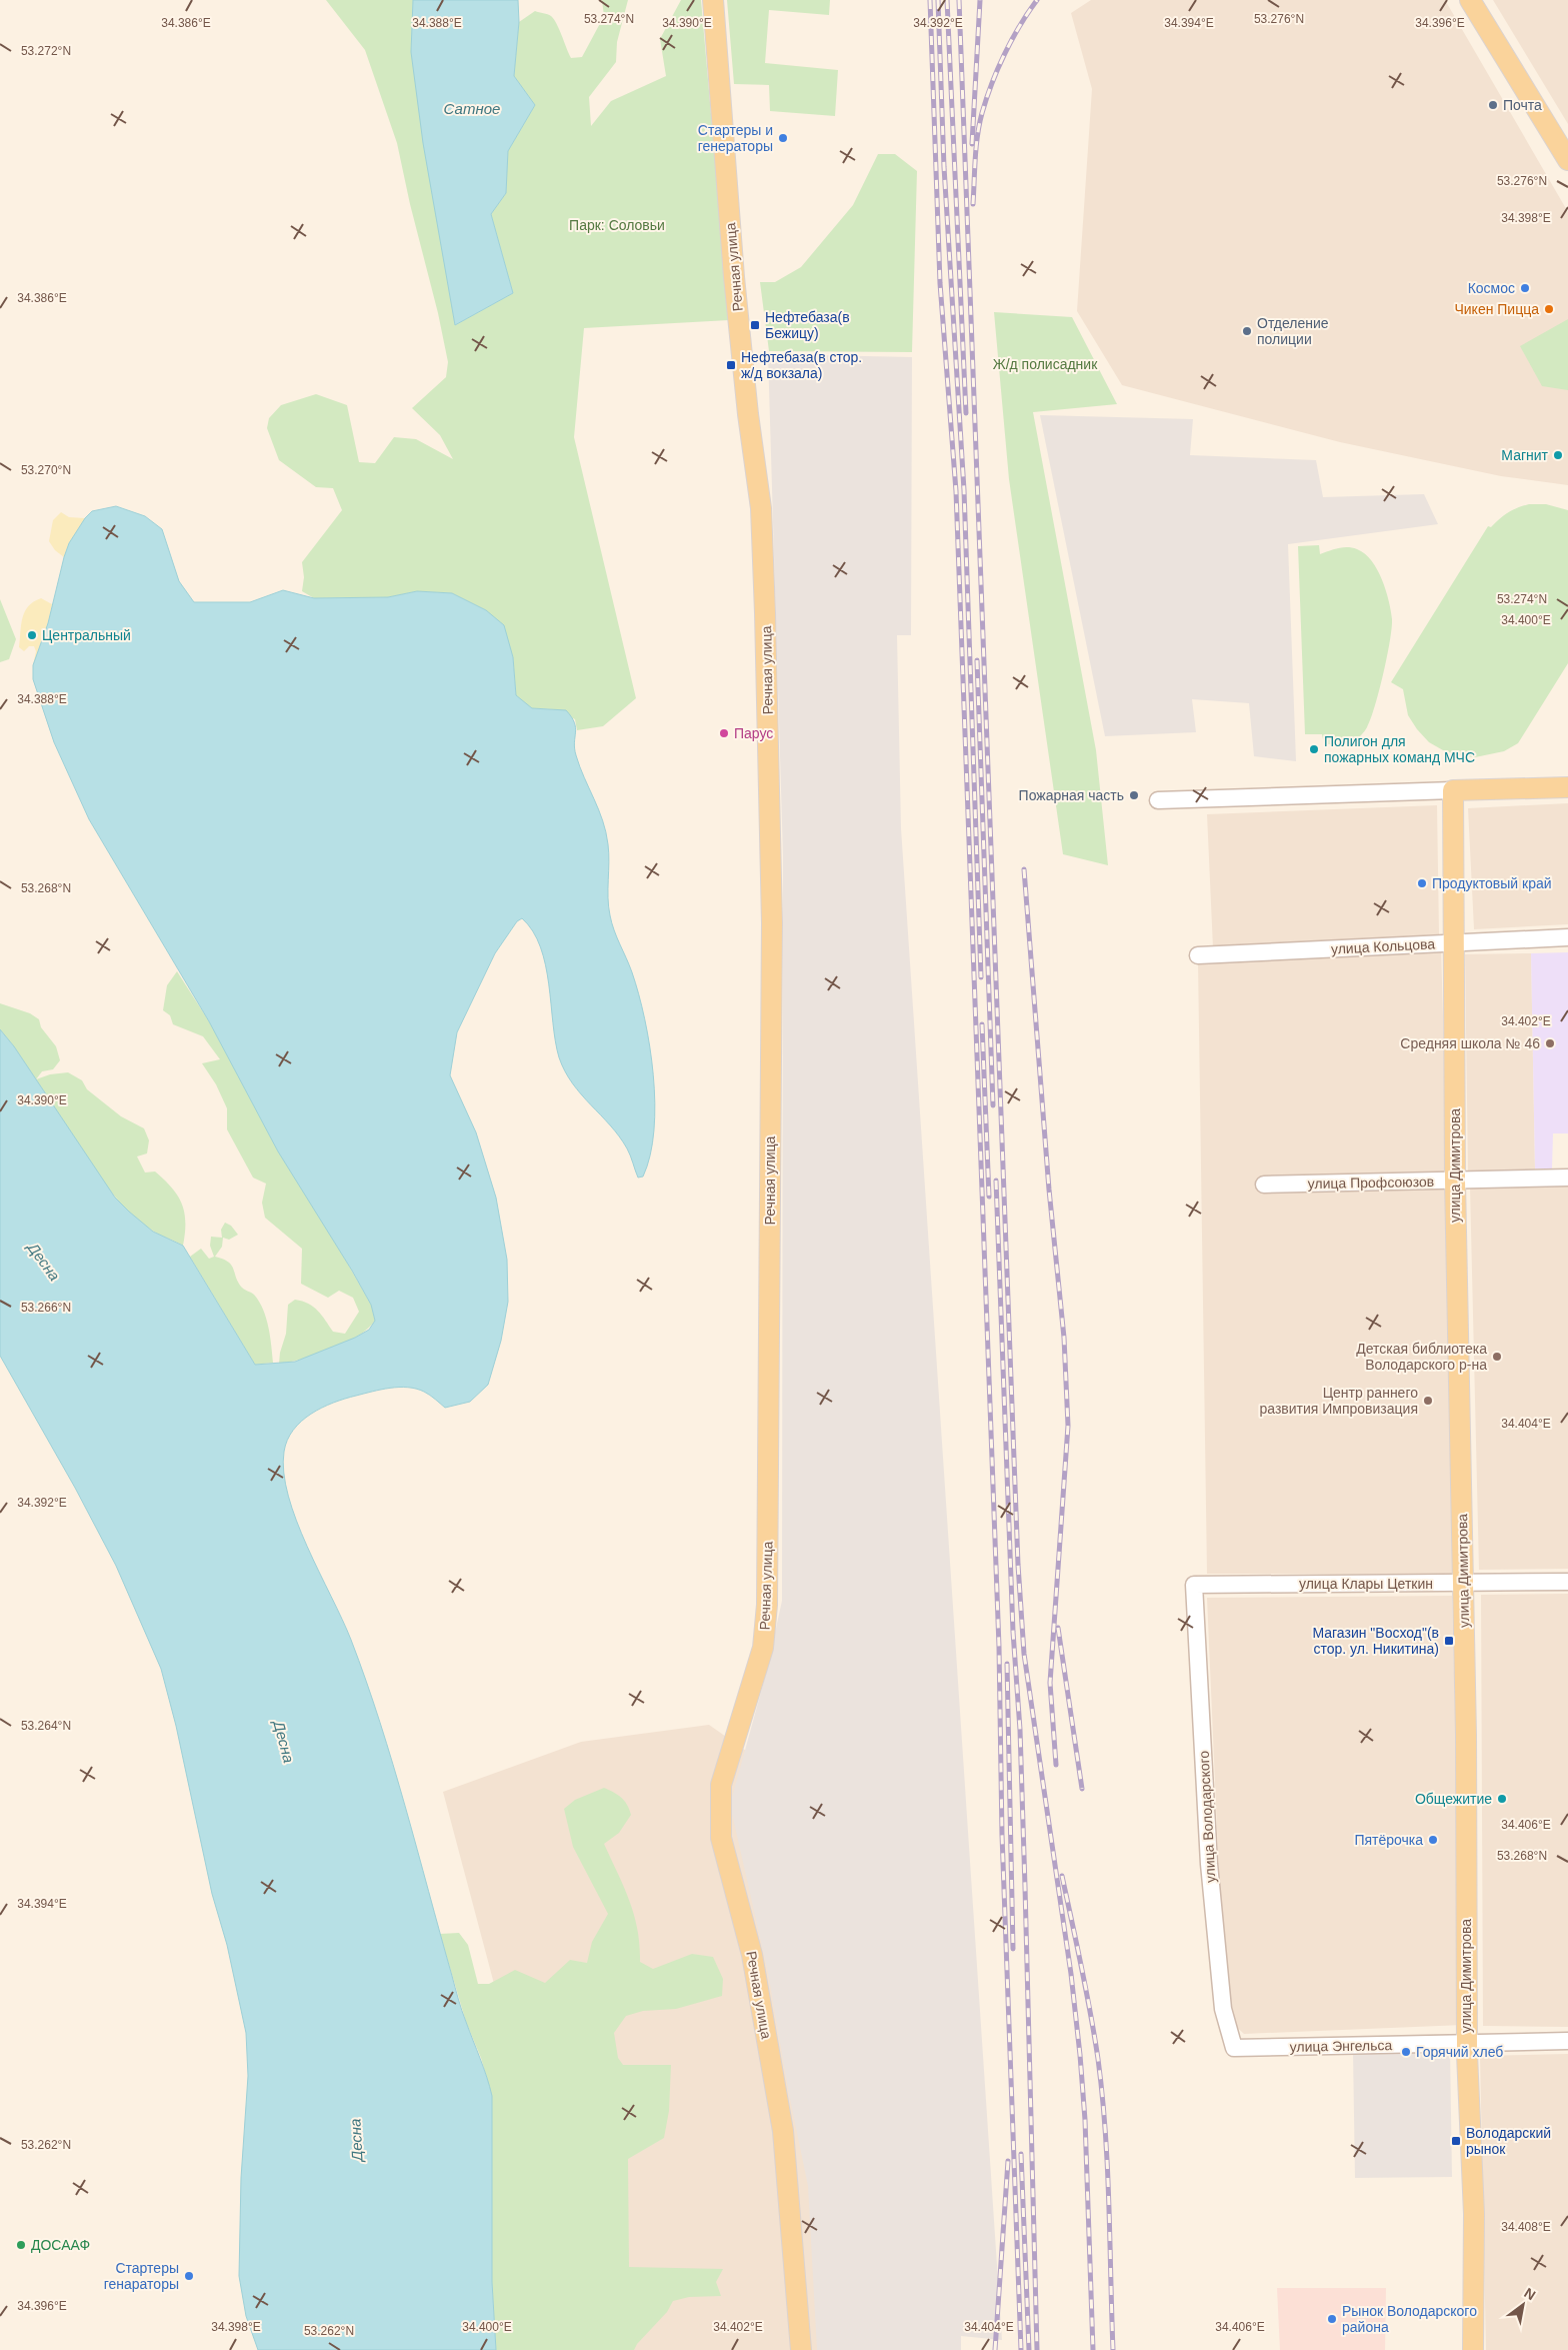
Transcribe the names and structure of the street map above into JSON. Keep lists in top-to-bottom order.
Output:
{
  "streets": {
    "main road": ["Речная улица", "улица Димитрова"],
    "street": [
      "улица Кольцова",
      "улица Профсоюзов",
      "улица Клары Цеткин",
      "улица Володарского",
      "улица Энгельса"
    ]
  },
  "crossings": [
    ["улица Кольцова", "улица Димитрова"],
    ["улица Димитрова", "улица Профсоюзов"],
    ["улица Димитрова", "улица Клары Цеткин"],
    ["улица Димитрова", "улица Энгельса"],
    ["улица Клары Цеткин", "улица Володарского"],
    ["улица Володарского", "улица Энгельса"]
  ],
  "water": ["Сатное", "Десна"],
  "parks": ["Парк: Соловьи", "Ж/д полисадник"],
  "places": {
    "other": [
      "Почта",
      "Стартеры и генераторы",
      "Космос",
      "Чикен Пицца",
      "Отделение полиции",
      "Магнит",
      "Центральный",
      "Парус",
      "Полигон для пожарных команд МЧС",
      "Пожарная часть",
      "Продуктовый край",
      "Средняя школа № 46",
      "Детская библиотека Володарского р-на",
      "Центр раннего развития Импровизация",
      "Общежитие",
      "Пятёрочка",
      "Горячий хлеб",
      "ДОСААФ",
      "Стартеры генараторы",
      "Рынок Володарского района"
    ],
    "transit": [
      "Нефтебаза(в Бежицу)",
      "Нефтебаза(в стор. ж/д вокзала)",
      "Магазин \"Восход\"(в стор. ул. Никитина)",
      "Володарский рынок"
    ]
  },
  "north": "top right",
  "coordinates": [
    "53.274°N",
    "53.276°N",
    "34.386°E",
    "34.388°E",
    "34.390°E",
    "34.392°E",
    "34.394°E",
    "34.396°E",
    "53.272°N",
    "34.398°E",
    "53.270°N",
    "34.400°E",
    "53.268°N",
    "34.402°E",
    "53.266°N",
    "34.404°E",
    "53.264°N",
    "34.406°E",
    "53.262°N",
    "34.408°E"
  ]
}
